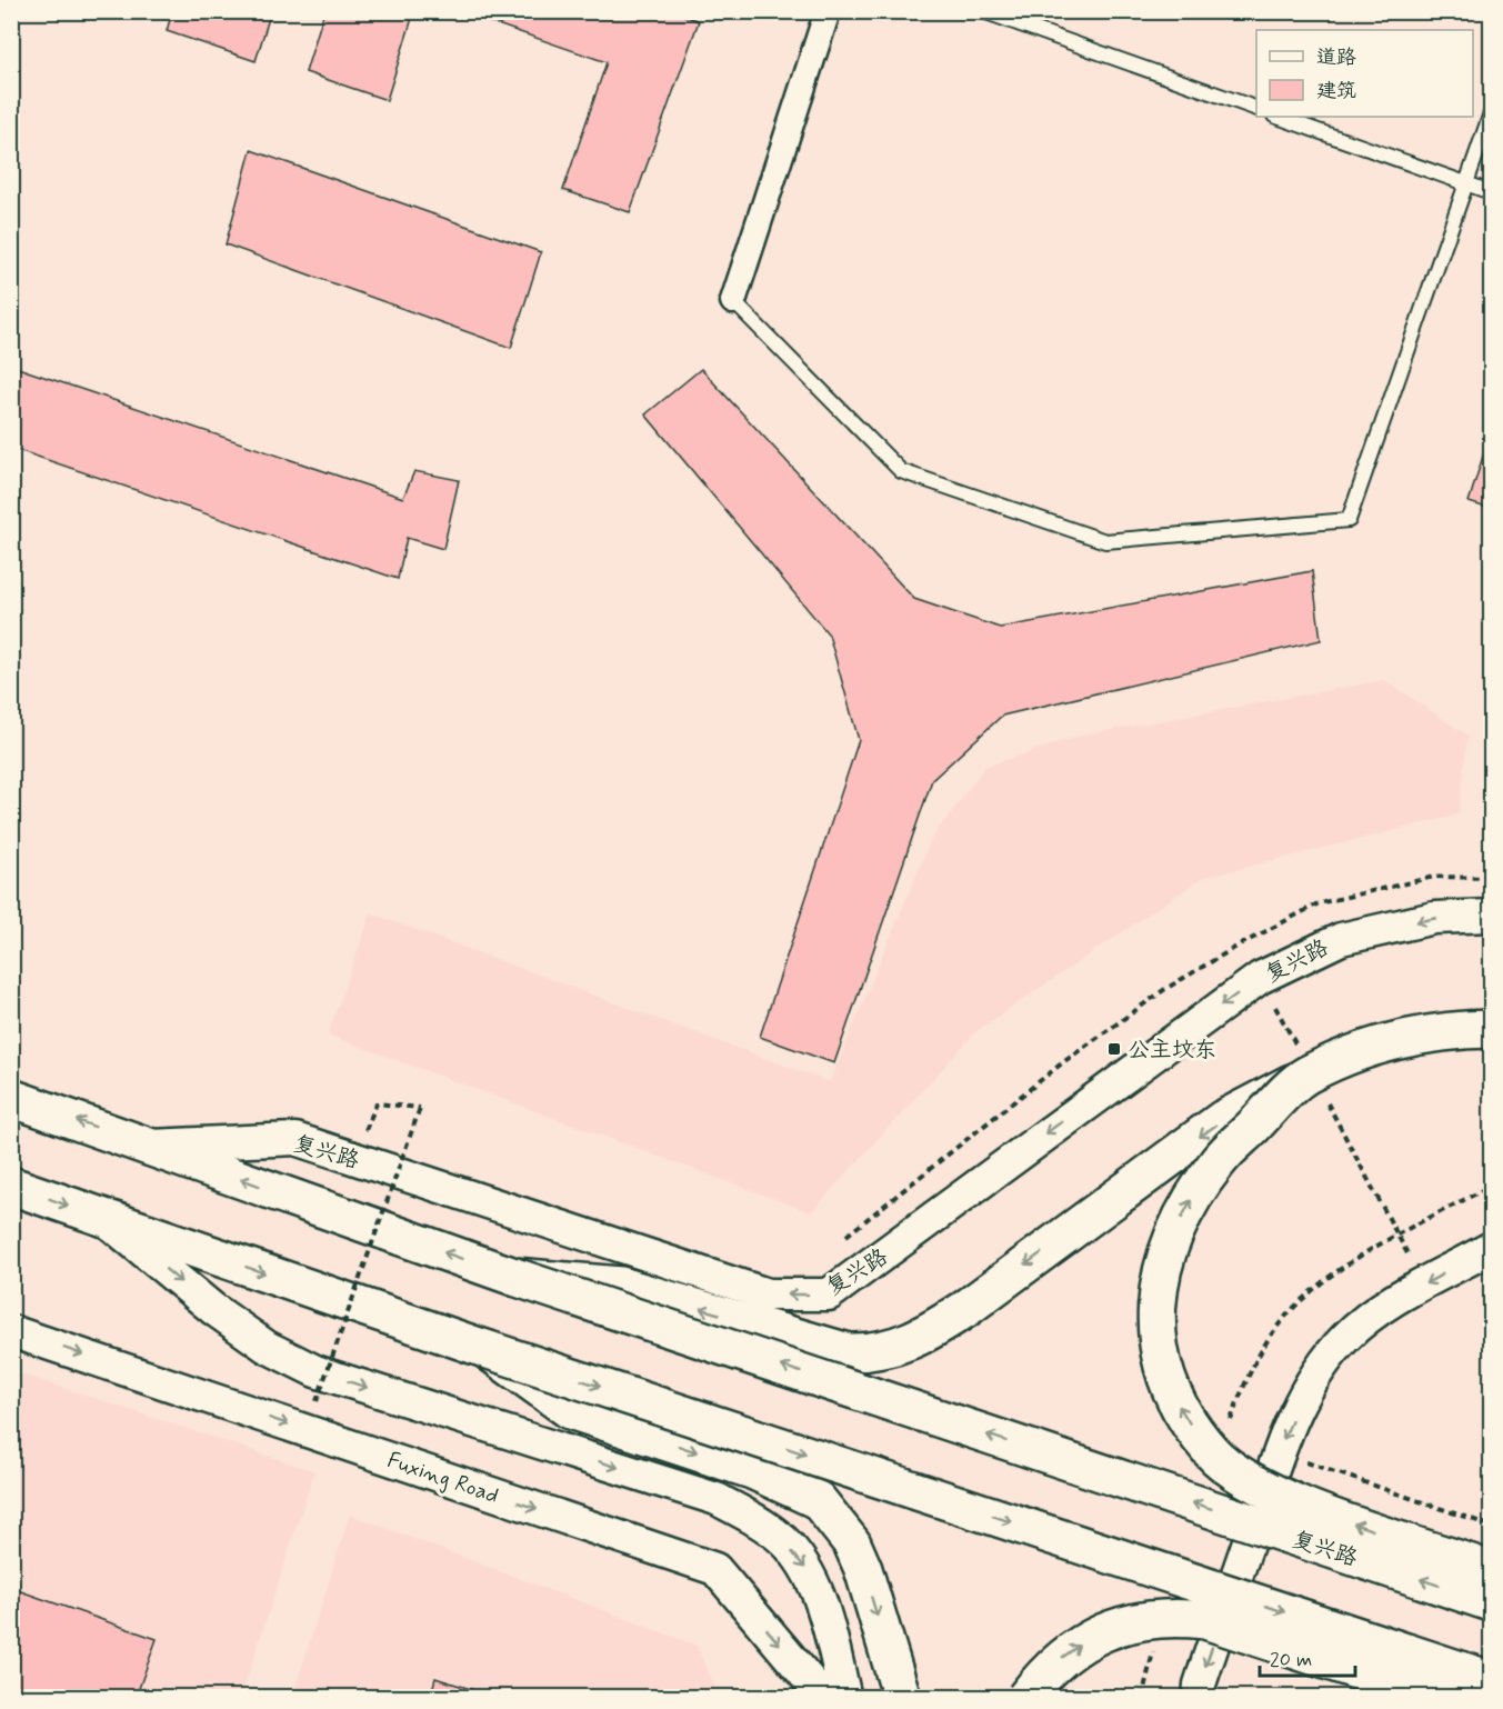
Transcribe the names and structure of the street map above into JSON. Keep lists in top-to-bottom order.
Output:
{
  "streets": {
    "highway": ["复兴路"],
    "street": ["Fuxing Road"]
  },
  "one_way": ["复兴路"],
  "places": {
    "transit": ["公主坟东"]
  },
  "legend": ["道路", "建筑"],
  "scale_bar": "20 m"
}
